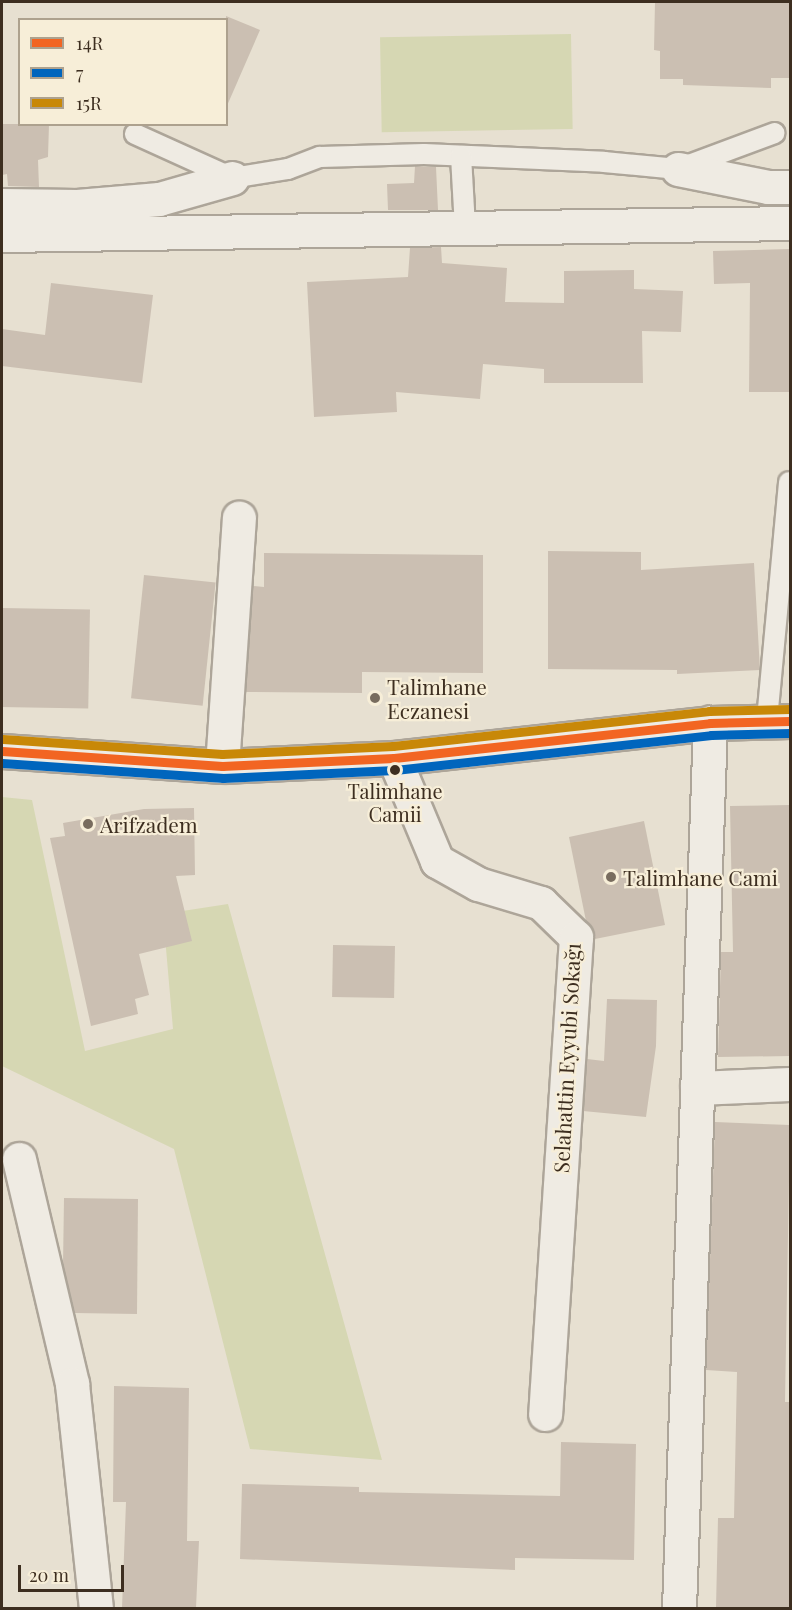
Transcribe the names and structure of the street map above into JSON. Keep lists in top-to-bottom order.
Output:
{
  "streets": {
    "street": ["Selahattin Eyyubi Sokağı"]
  },
  "places": [
    "Talimhane Eczanesi",
    "Talimhane Camii",
    "Arifzadem",
    "Talimhane Cami"
  ],
  "lines": ["transit line 15R", "transit line 14R", "transit line 7"],
  "legend": ["14R", "7", "15R"],
  "scale_bar": "20 m"
}
